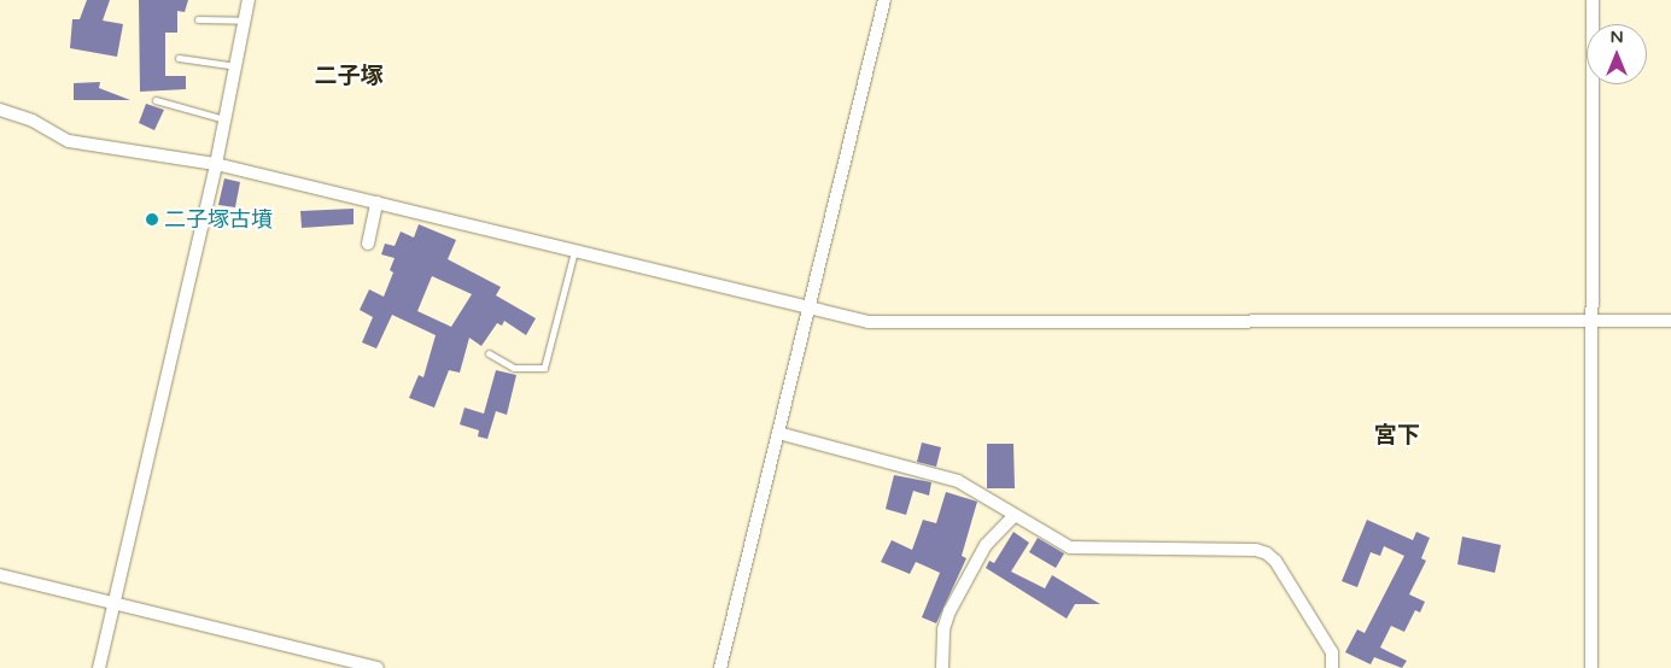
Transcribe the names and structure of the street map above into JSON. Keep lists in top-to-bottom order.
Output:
{
  "districts": ["二子塚", "宮下"],
  "places": ["二子塚古墳"],
  "north": "top"
}
